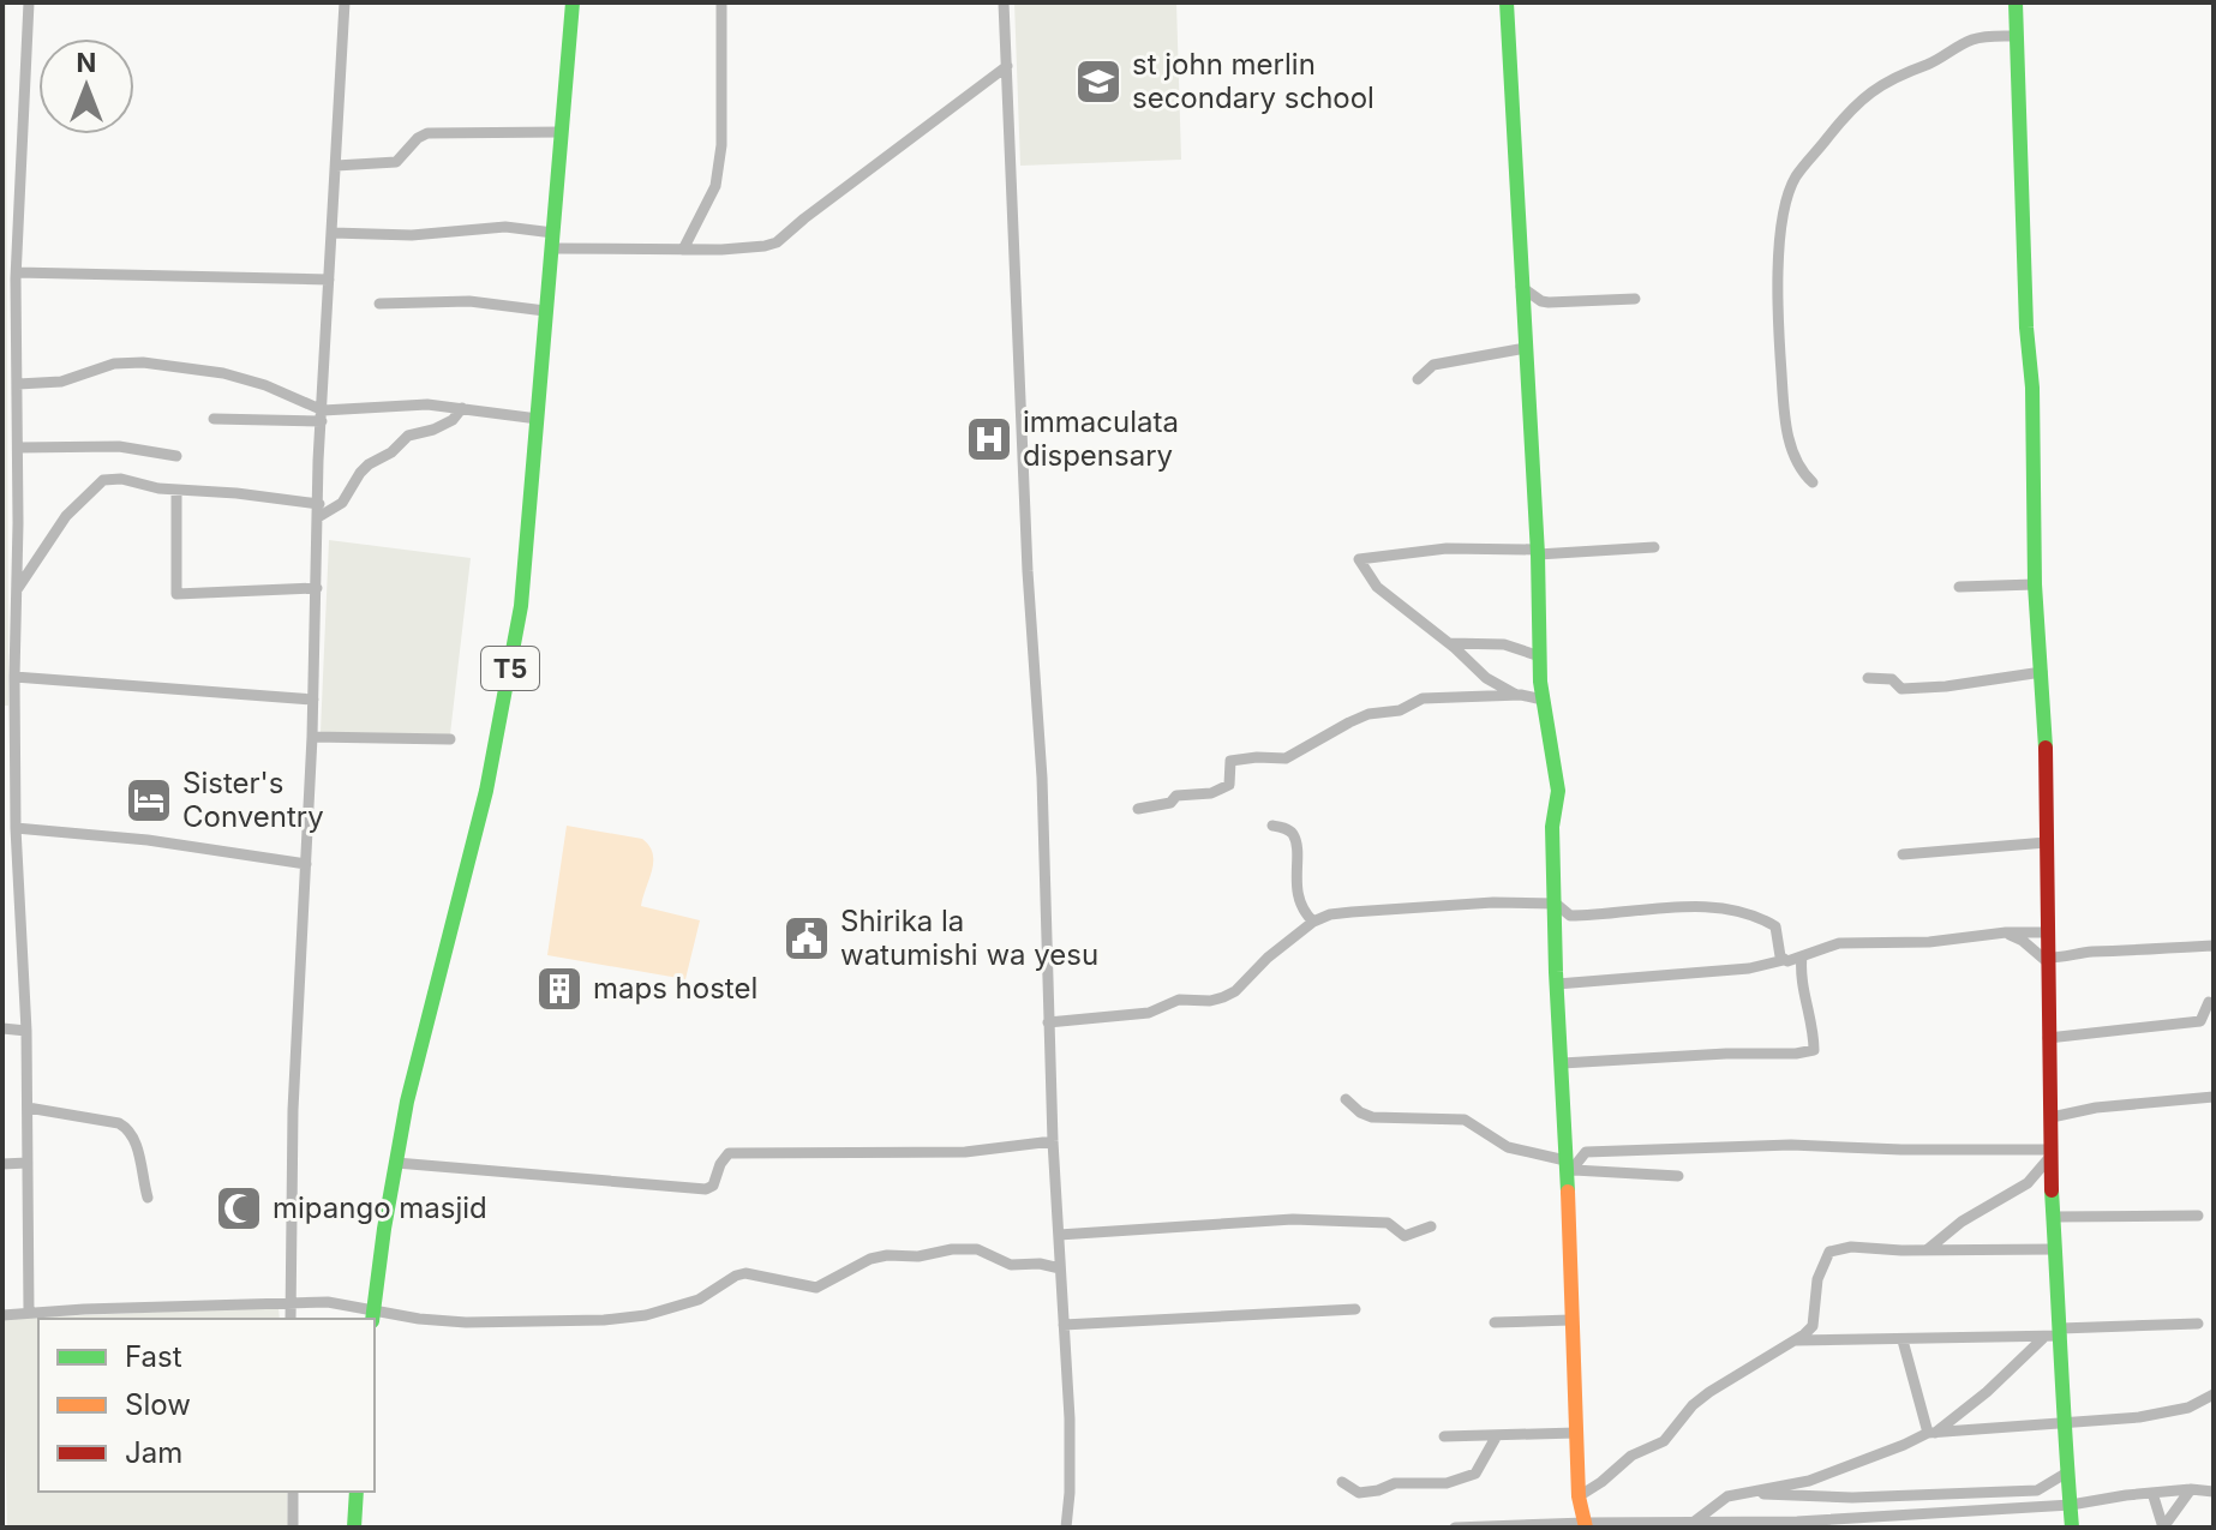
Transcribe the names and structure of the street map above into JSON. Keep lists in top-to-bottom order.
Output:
{
  "streets": {
    "main road": ["T5"]
  },
  "places": {
    "school or university": ["st john merlin secondary school"],
    "hospital": ["immaculata dispensary"],
    "hotel": ["Sister's Conventry"],
    "public building": ["Shirika la watumishi wa yesu"],
    "building": ["maps hostel"],
    "mosque": ["mipango masjid"]
  },
  "legend": ["Fast", "Slow", "Jam"],
  "north": "top"
}
